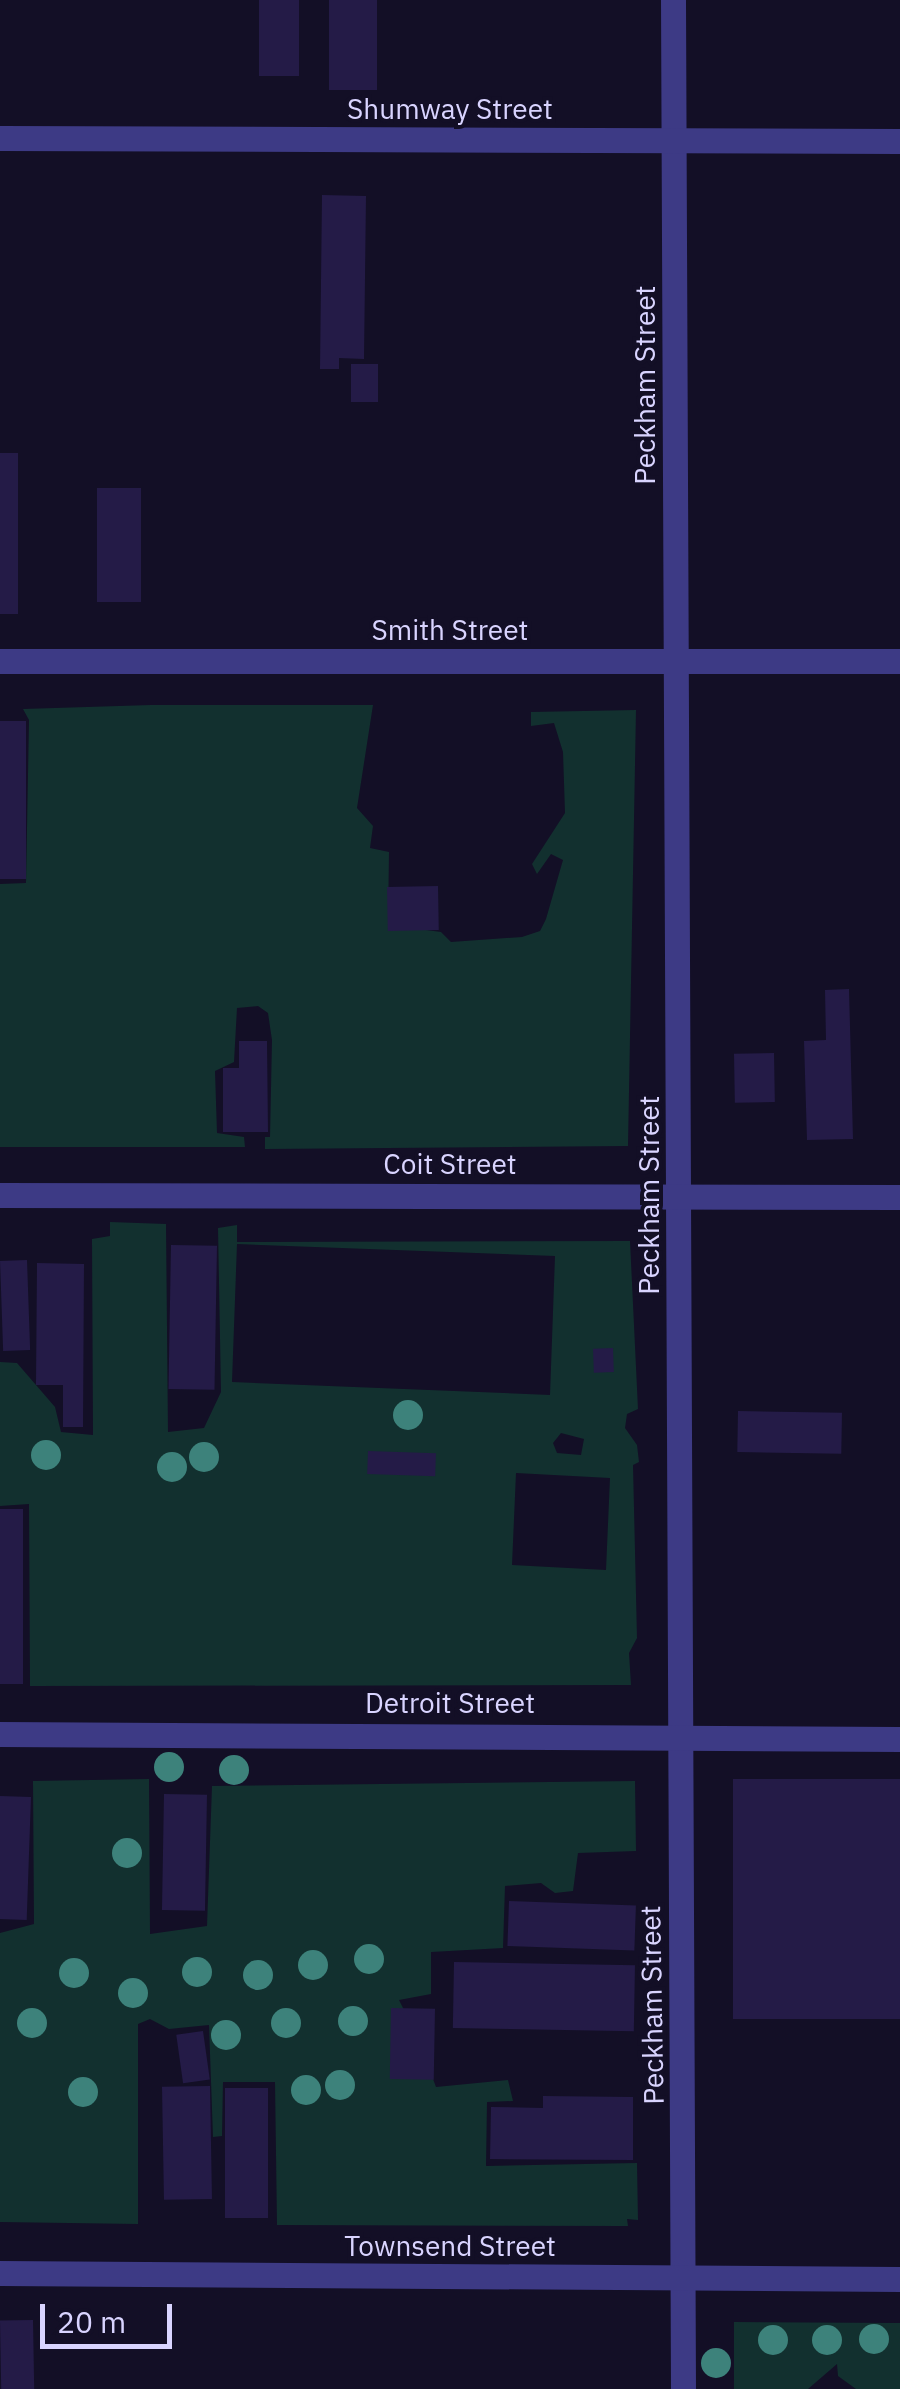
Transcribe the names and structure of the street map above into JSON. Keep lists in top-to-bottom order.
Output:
{
  "streets": {
    "street": [
      "Shumway Street",
      "Peckham Street",
      "Smith Street",
      "Coit Street",
      "Detroit Street",
      "Townsend Street"
    ]
  },
  "crossings": [
    ["Shumway Street", "Peckham Street"],
    ["Peckham Street", "Smith Street"],
    ["Peckham Street", "Coit Street"],
    ["Peckham Street", "Detroit Street"],
    ["Peckham Street", "Townsend Street"]
  ],
  "scale_bar": "20 m"
}
